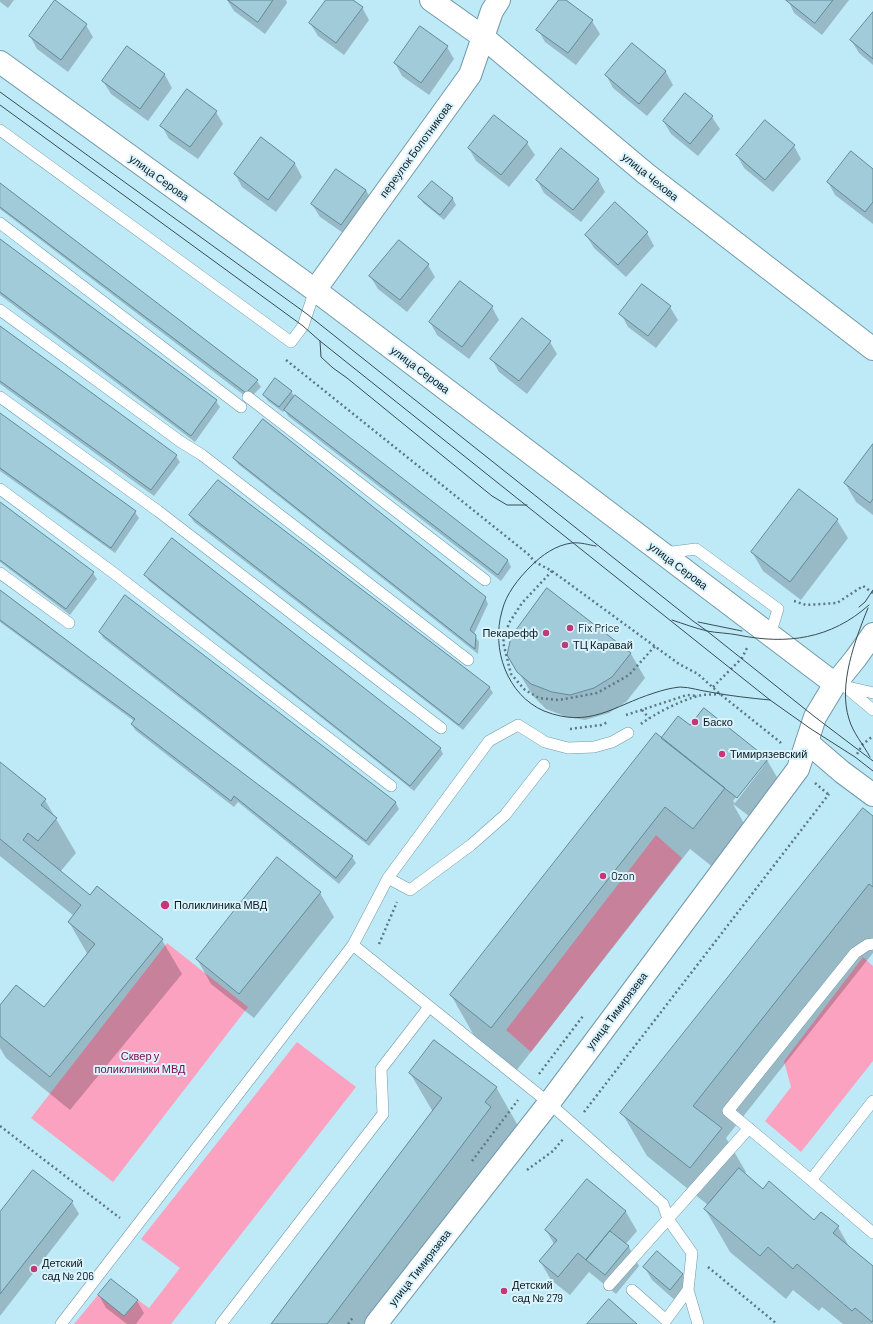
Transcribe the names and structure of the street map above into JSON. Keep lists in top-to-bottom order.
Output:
{
  "streets": {
    "street": [
      "переулок Болотникова",
      "улица Чехова",
      "улица Серова",
      "улица Тимирязева"
    ]
  },
  "crossings": [
    ["переулок Болотникова", "улица Чехова"],
    ["переулок Болотникова", "улица Серова"],
    ["улица Серова", "улица Тимирязева"]
  ],
  "parks": ["Сквер у поликлиники МВД"],
  "places": [
    "Fix Price",
    "Пекарефф",
    "ТЦ Каравай",
    "Баско",
    "Тимирязевский",
    "Ozon",
    "Поликлиника МВД",
    "Детский сад № 206",
    "Детский сад № 279"
  ]
}
